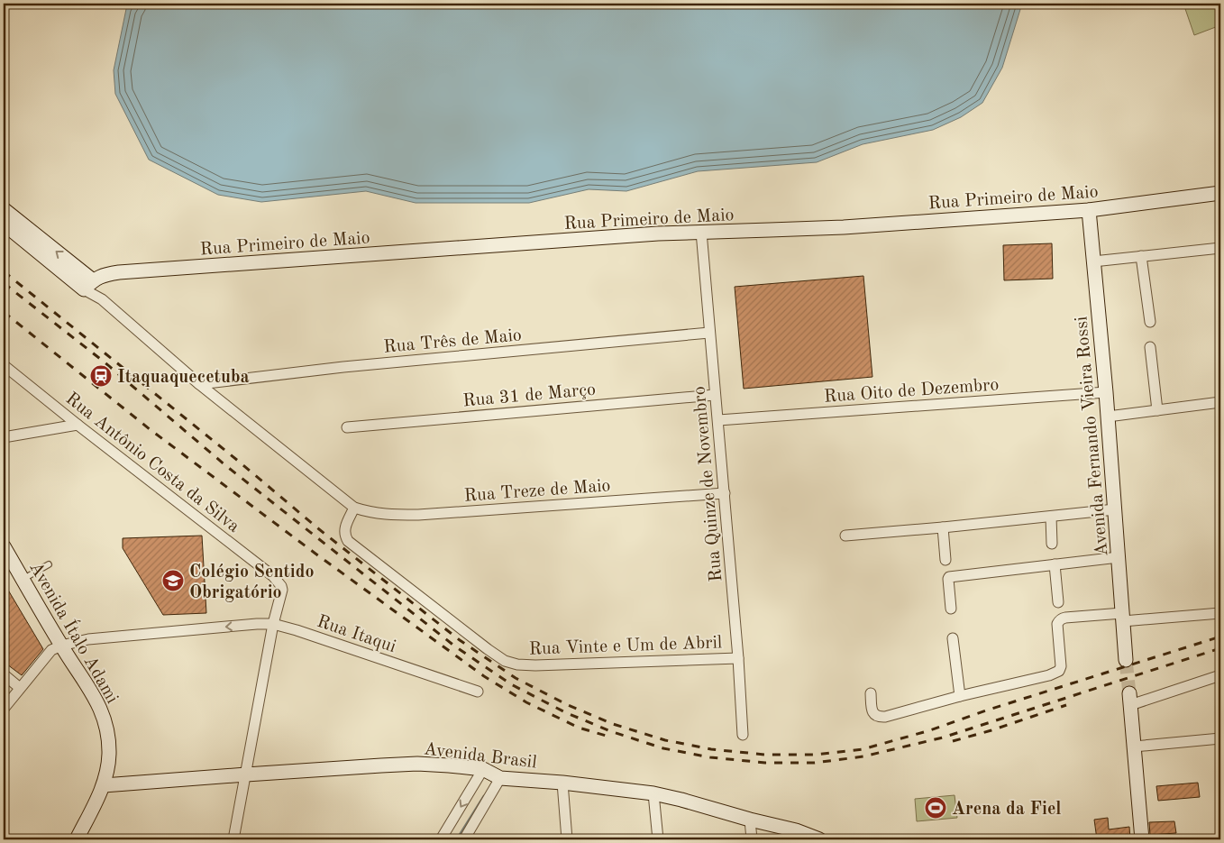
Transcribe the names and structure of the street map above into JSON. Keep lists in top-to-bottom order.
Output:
{
  "streets": {
    "main road": [
      "Rua Primeiro de Maio",
      "Avenida Fernando Vieira Rossi",
      "Avenida Ítalo Adami",
      "Avenida Brasil"
    ],
    "street": [
      "Rua Três de Maio",
      "Rua Oito de Dezembro",
      "Rua 31 de Março",
      "Rua Antônio Costa da Silva",
      "Rua Quinze de Novembro",
      "Rua Treze de Maio",
      "Rua Itaqui",
      "Rua Vinte e Um de Abril"
    ]
  },
  "crossings": [
    ["Rua Primeiro de Maio", "Avenida Fernando Vieira Rossi"],
    ["Rua Primeiro de Maio", "Rua Quinze de Novembro"],
    ["Rua Três de Maio", "Rua Quinze de Novembro"],
    ["Rua Oito de Dezembro", "Avenida Fernando Vieira Rossi"],
    ["Rua Oito de Dezembro", "Rua Quinze de Novembro"],
    ["Rua 31 de Março", "Rua Quinze de Novembro"],
    ["Rua Antônio Costa da Silva", "Rua Itaqui"],
    ["Rua Quinze de Novembro", "Rua Treze de Maio"],
    ["Rua Quinze de Novembro", "Rua Vinte e Um de Abril"],
    ["Rua Treze de Maio", "Rua Vinte e Um de Abril"],
    ["Avenida Ítalo Adami", "Rua Itaqui"],
    ["Avenida Ítalo Adami", "Avenida Brasil"]
  ],
  "one_way": ["Rua Itaqui"],
  "places": {
    "station": ["Itaquaquecetuba"],
    "school or university": ["Colégio Sentido Obrigatório"],
    "sports": ["Arena da Fiel"]
  }
}
